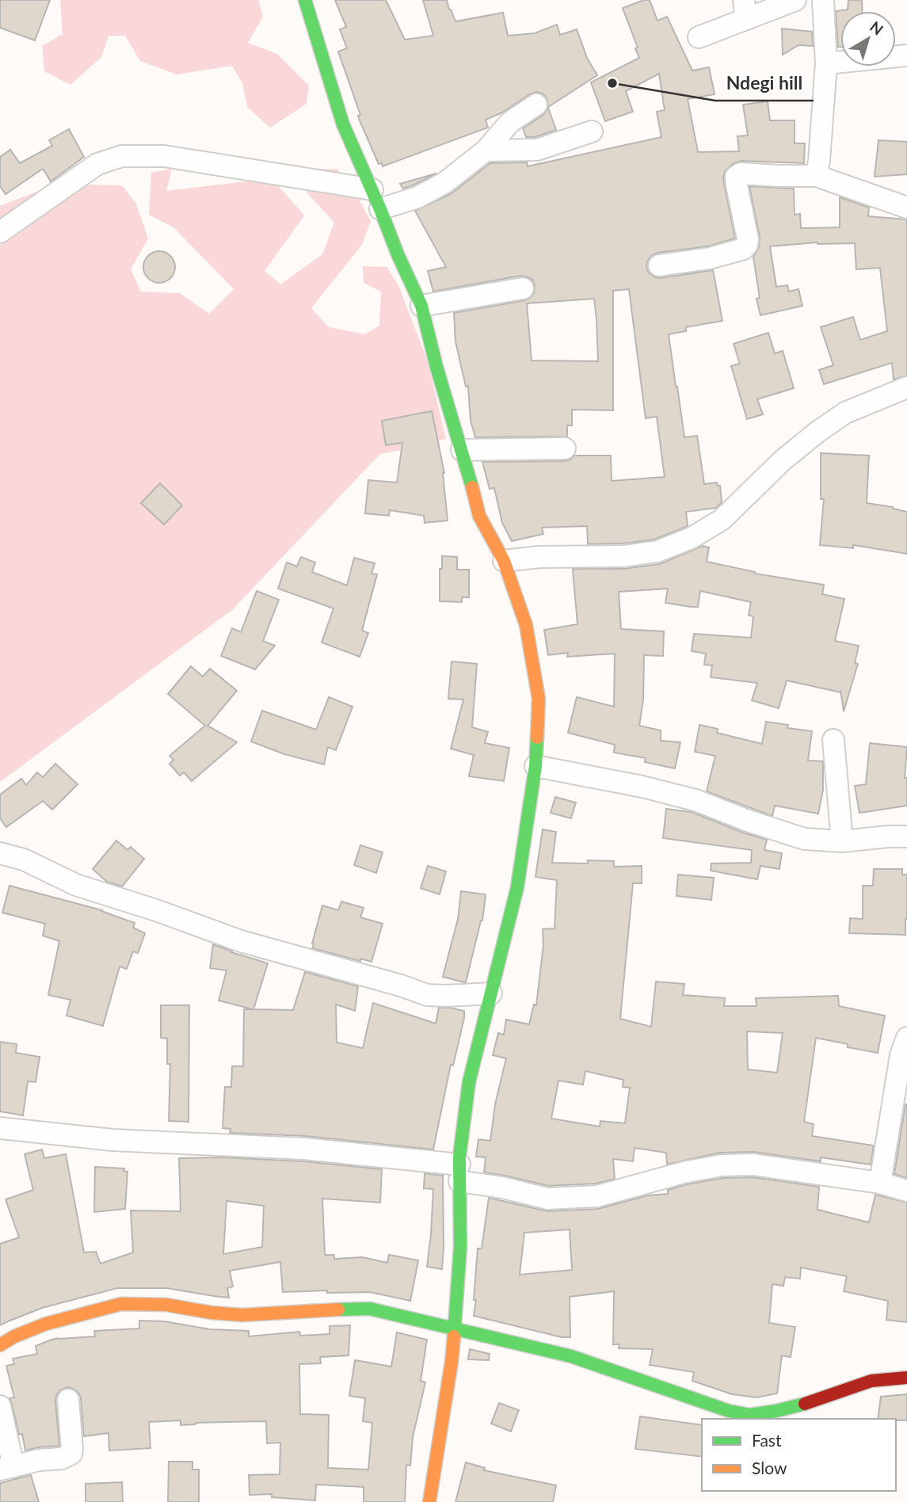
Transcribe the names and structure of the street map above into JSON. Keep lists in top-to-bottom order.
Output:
{
  "places": ["Ndegi hill"],
  "legend": ["Fast", "Slow"],
  "north": "top right"
}
